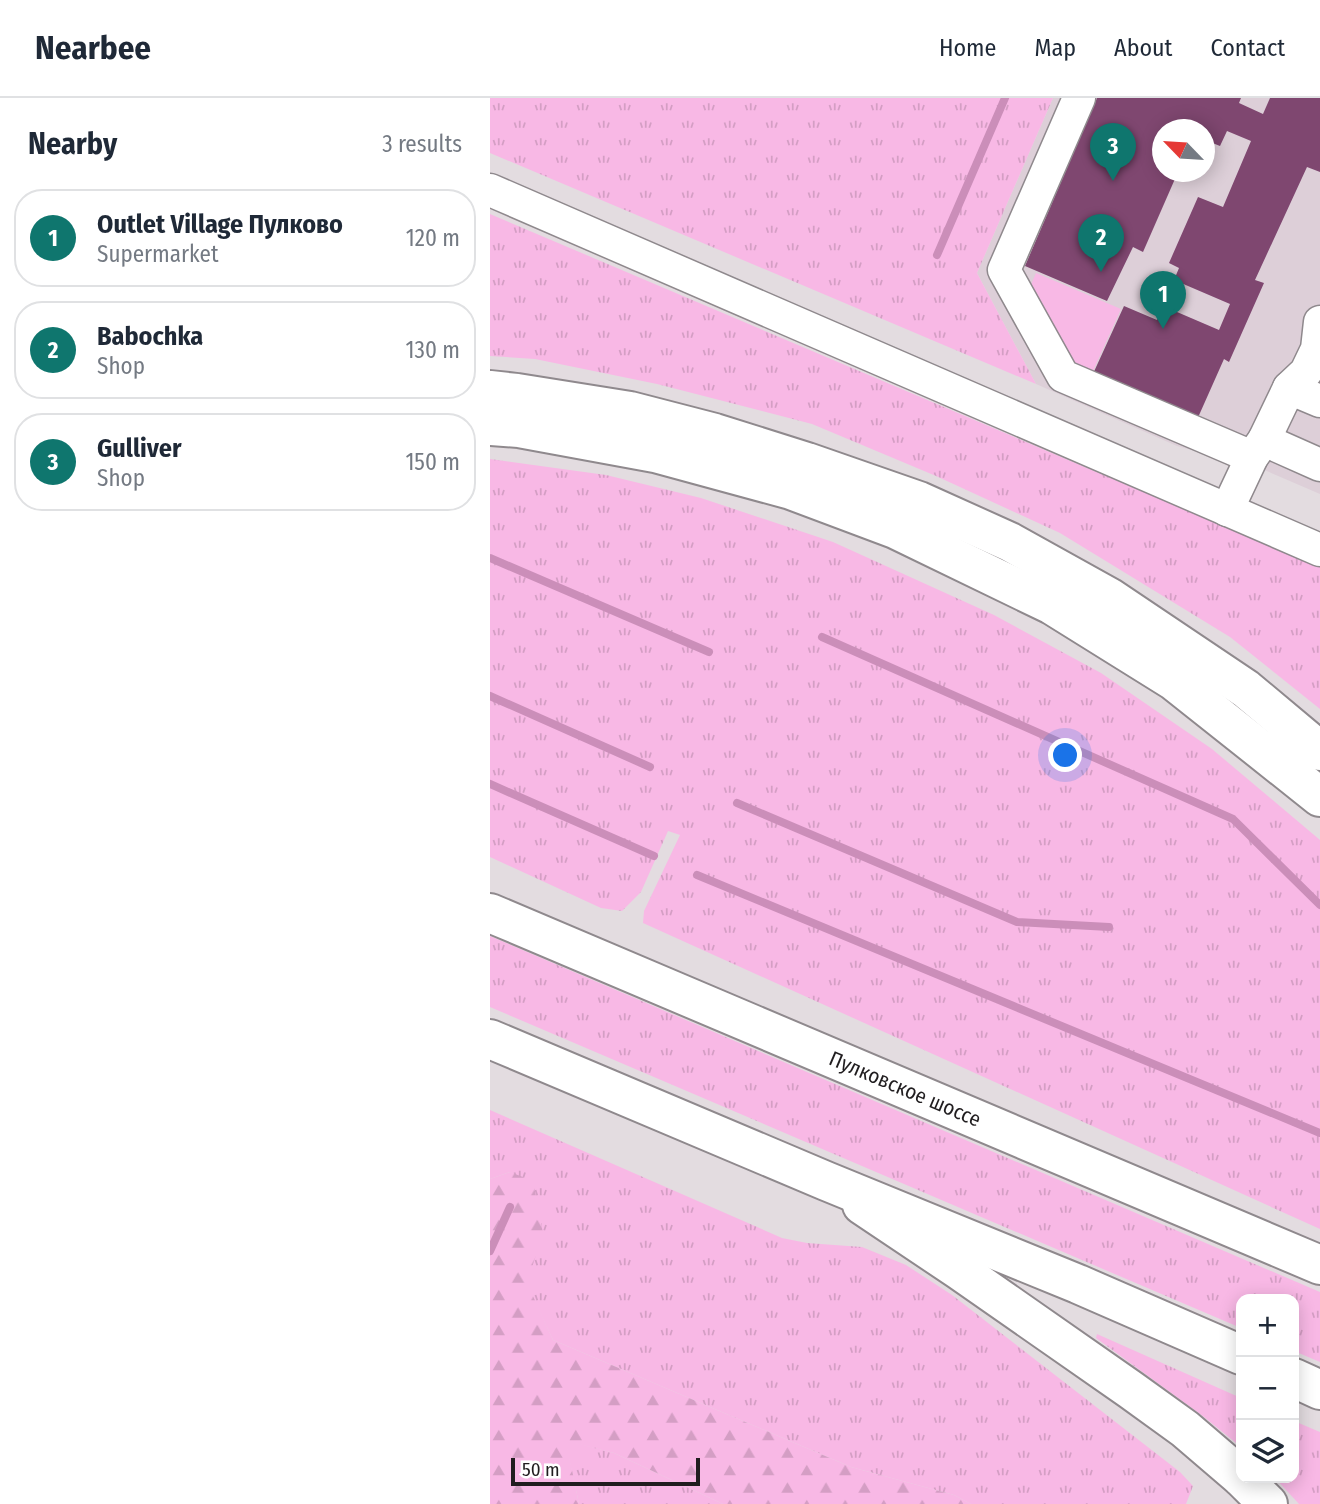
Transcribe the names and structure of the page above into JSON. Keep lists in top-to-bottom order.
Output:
{
  "streets": {
    "main road": ["Пулковское шоссе"]
  },
  "scale_bar": "50 m",
  "north": "top left",
  "page": {
    "header": "Nearbee",
    "nav": [
      "Home",
      "Map",
      "About",
      "Contact"
    ],
    "heading": ["Nearby", "3 results"],
    "pins": ["3", "2", "1"],
    "list": [
      {
        "mark": "1",
        "name": "Outlet Village Пулково",
        "note": "Supermarket",
        "value": "120 m"
      },
      {
        "mark": "2",
        "name": "Babochka",
        "note": "Shop",
        "value": "130 m"
      },
      {
        "mark": "3",
        "name": "Gulliver",
        "note": "Shop",
        "value": "150 m"
      }
    ],
    "map_buttons": ["+", "−"],
    "scale": "50 m"
  }
}
